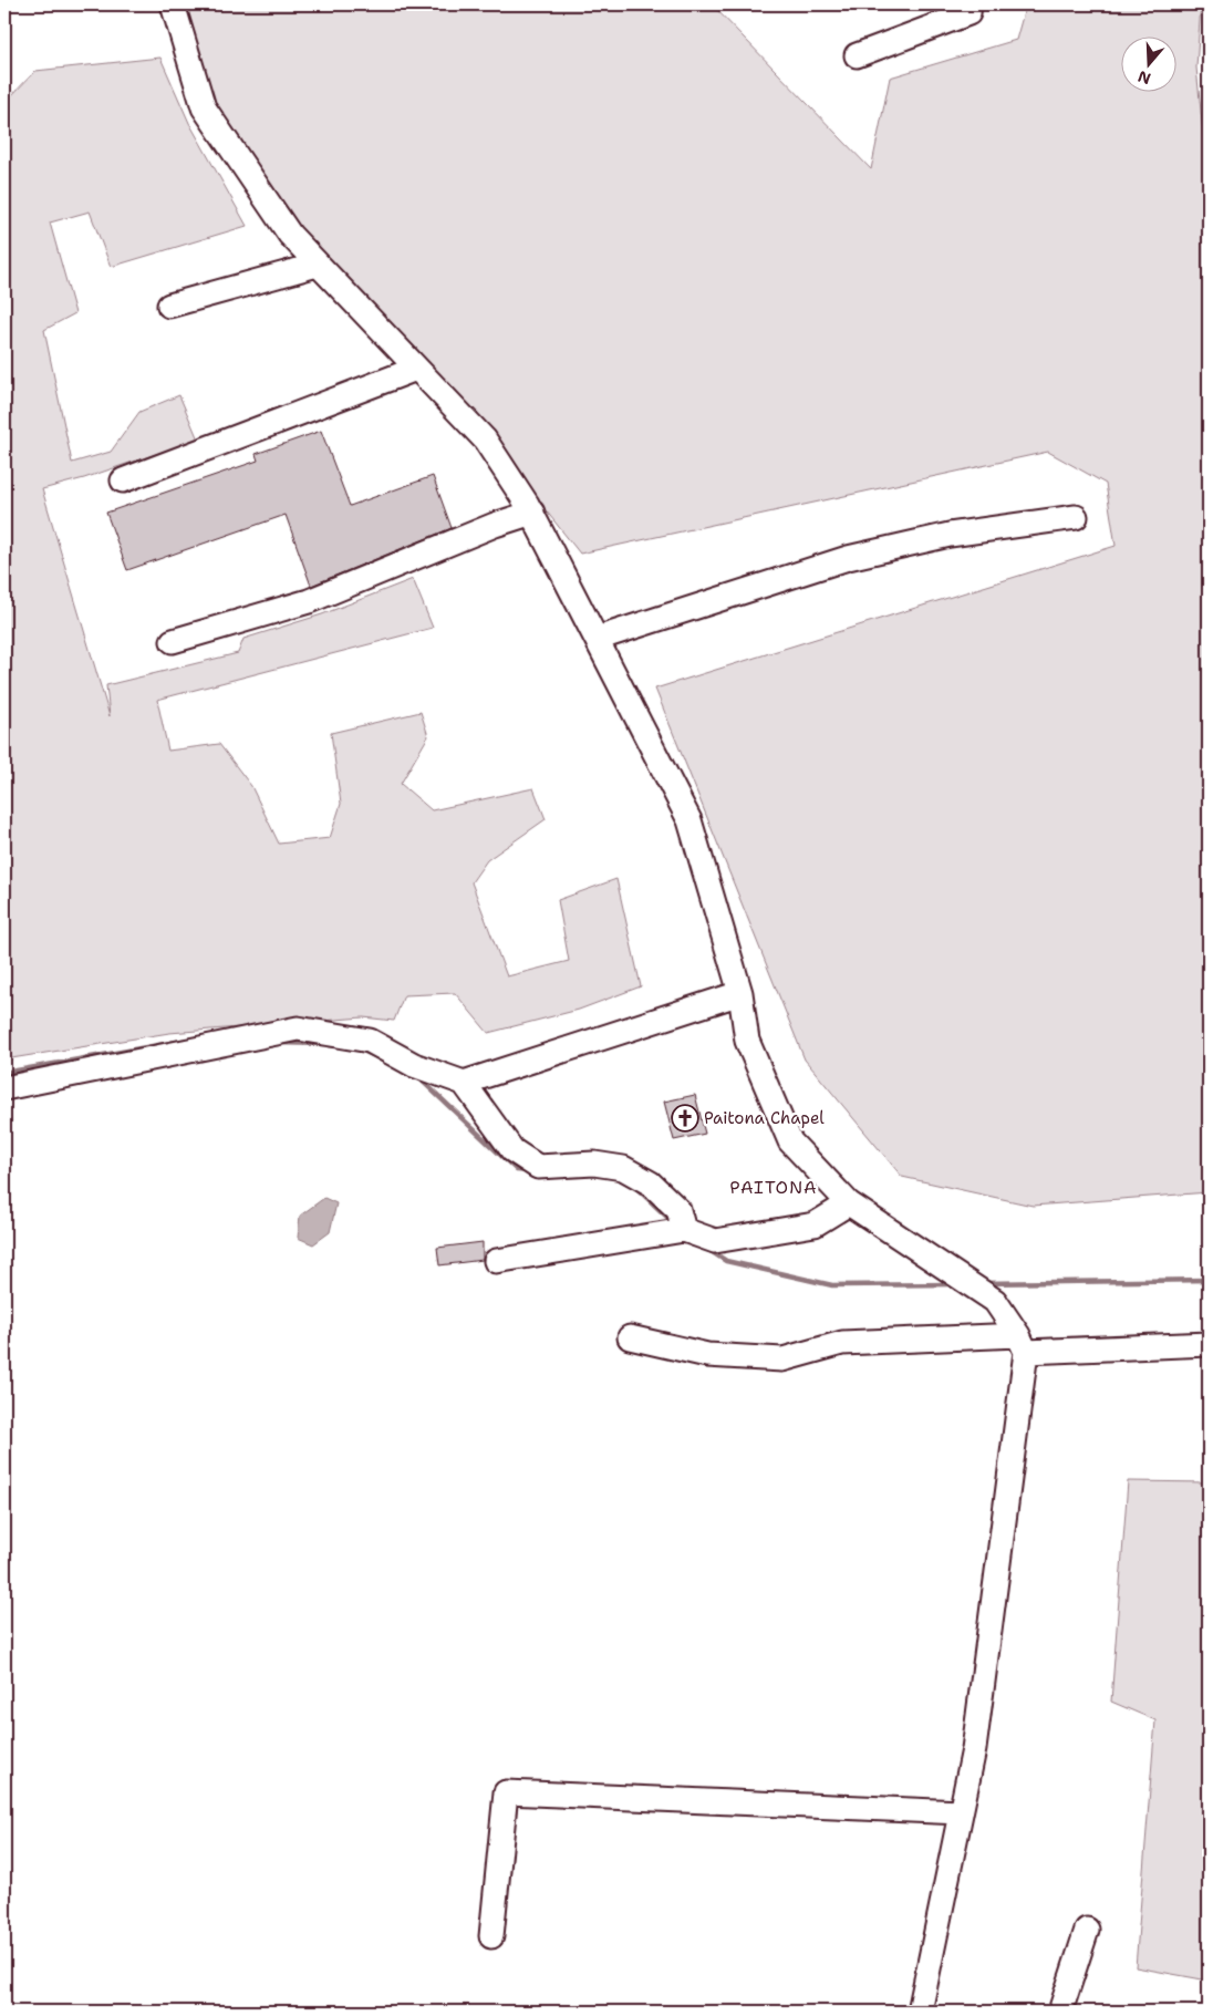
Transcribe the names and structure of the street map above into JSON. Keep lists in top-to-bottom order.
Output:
{
  "districts": ["PAITONA"],
  "places": {
    "church": ["Paitona Chapel"]
  },
  "north": "bottom"
}
